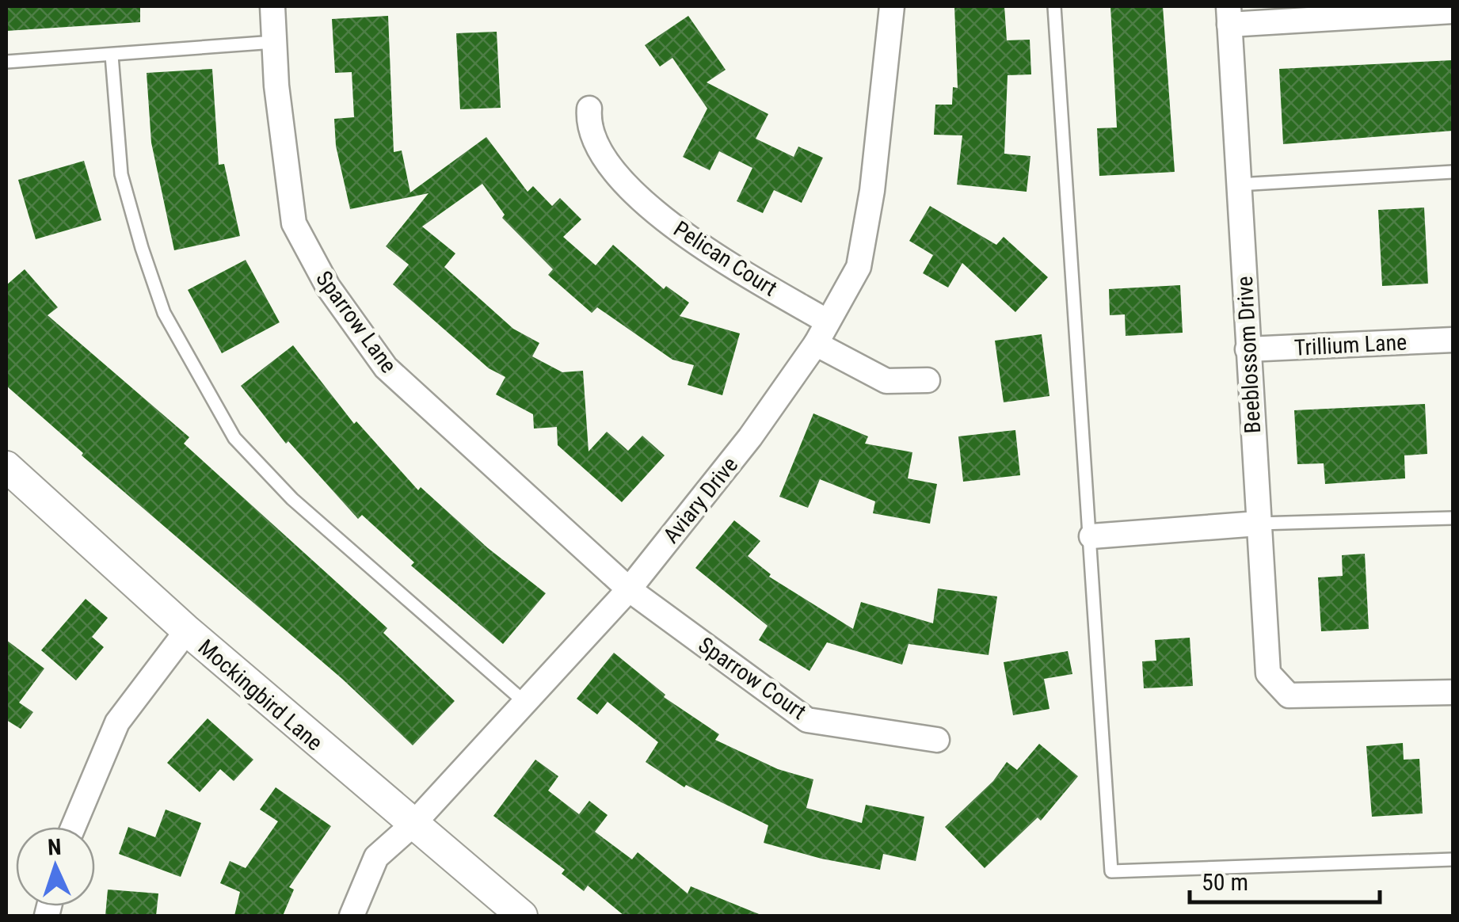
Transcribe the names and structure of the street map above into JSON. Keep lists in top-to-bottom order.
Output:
{
  "streets": {
    "street": [
      "Pelican Court",
      "Sparrow Lane",
      "Trillium Lane",
      "Beeblossom Drive",
      "Aviary Drive",
      "Sparrow Court",
      "Mockingbird Lane"
    ]
  },
  "crossings": [
    ["Pelican Court", "Aviary Drive"],
    ["Sparrow Lane", "Aviary Drive"],
    ["Sparrow Lane", "Sparrow Court"],
    ["Trillium Lane", "Beeblossom Drive"],
    ["Aviary Drive", "Sparrow Court"],
    ["Aviary Drive", "Mockingbird Lane"]
  ],
  "scale_bar": "50 m",
  "north": "top"
}
